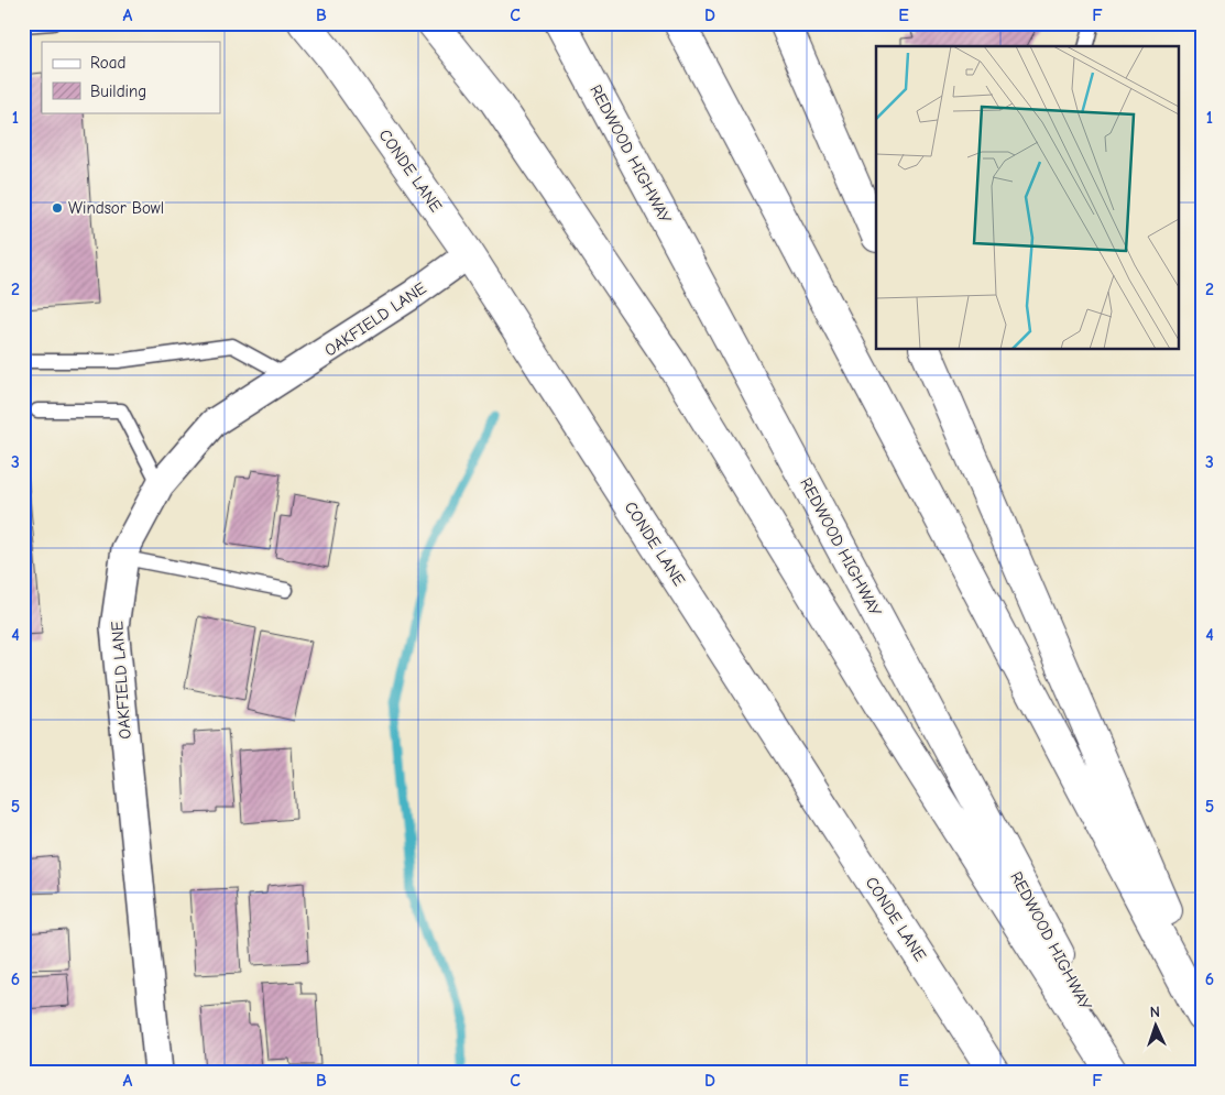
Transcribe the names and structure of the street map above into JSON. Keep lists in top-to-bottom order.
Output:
{
  "streets": {
    "main road": ["REDWOOD HIGHWAY", "CONDE LANE"],
    "street": ["OAKFIELD LANE"]
  },
  "crossings": [
    ["CONDE LANE", "OAKFIELD LANE"]
  ],
  "places": ["Windsor Bowl"],
  "legend": ["Road", "Building"],
  "north": "top",
  "grid": {
    "columns": [
      "A",
      "B",
      "C",
      "D",
      "E",
      "F"
    ],
    "rows": [
      "1",
      "2",
      "3",
      "4",
      "5",
      "6"
    ]
  }
}
